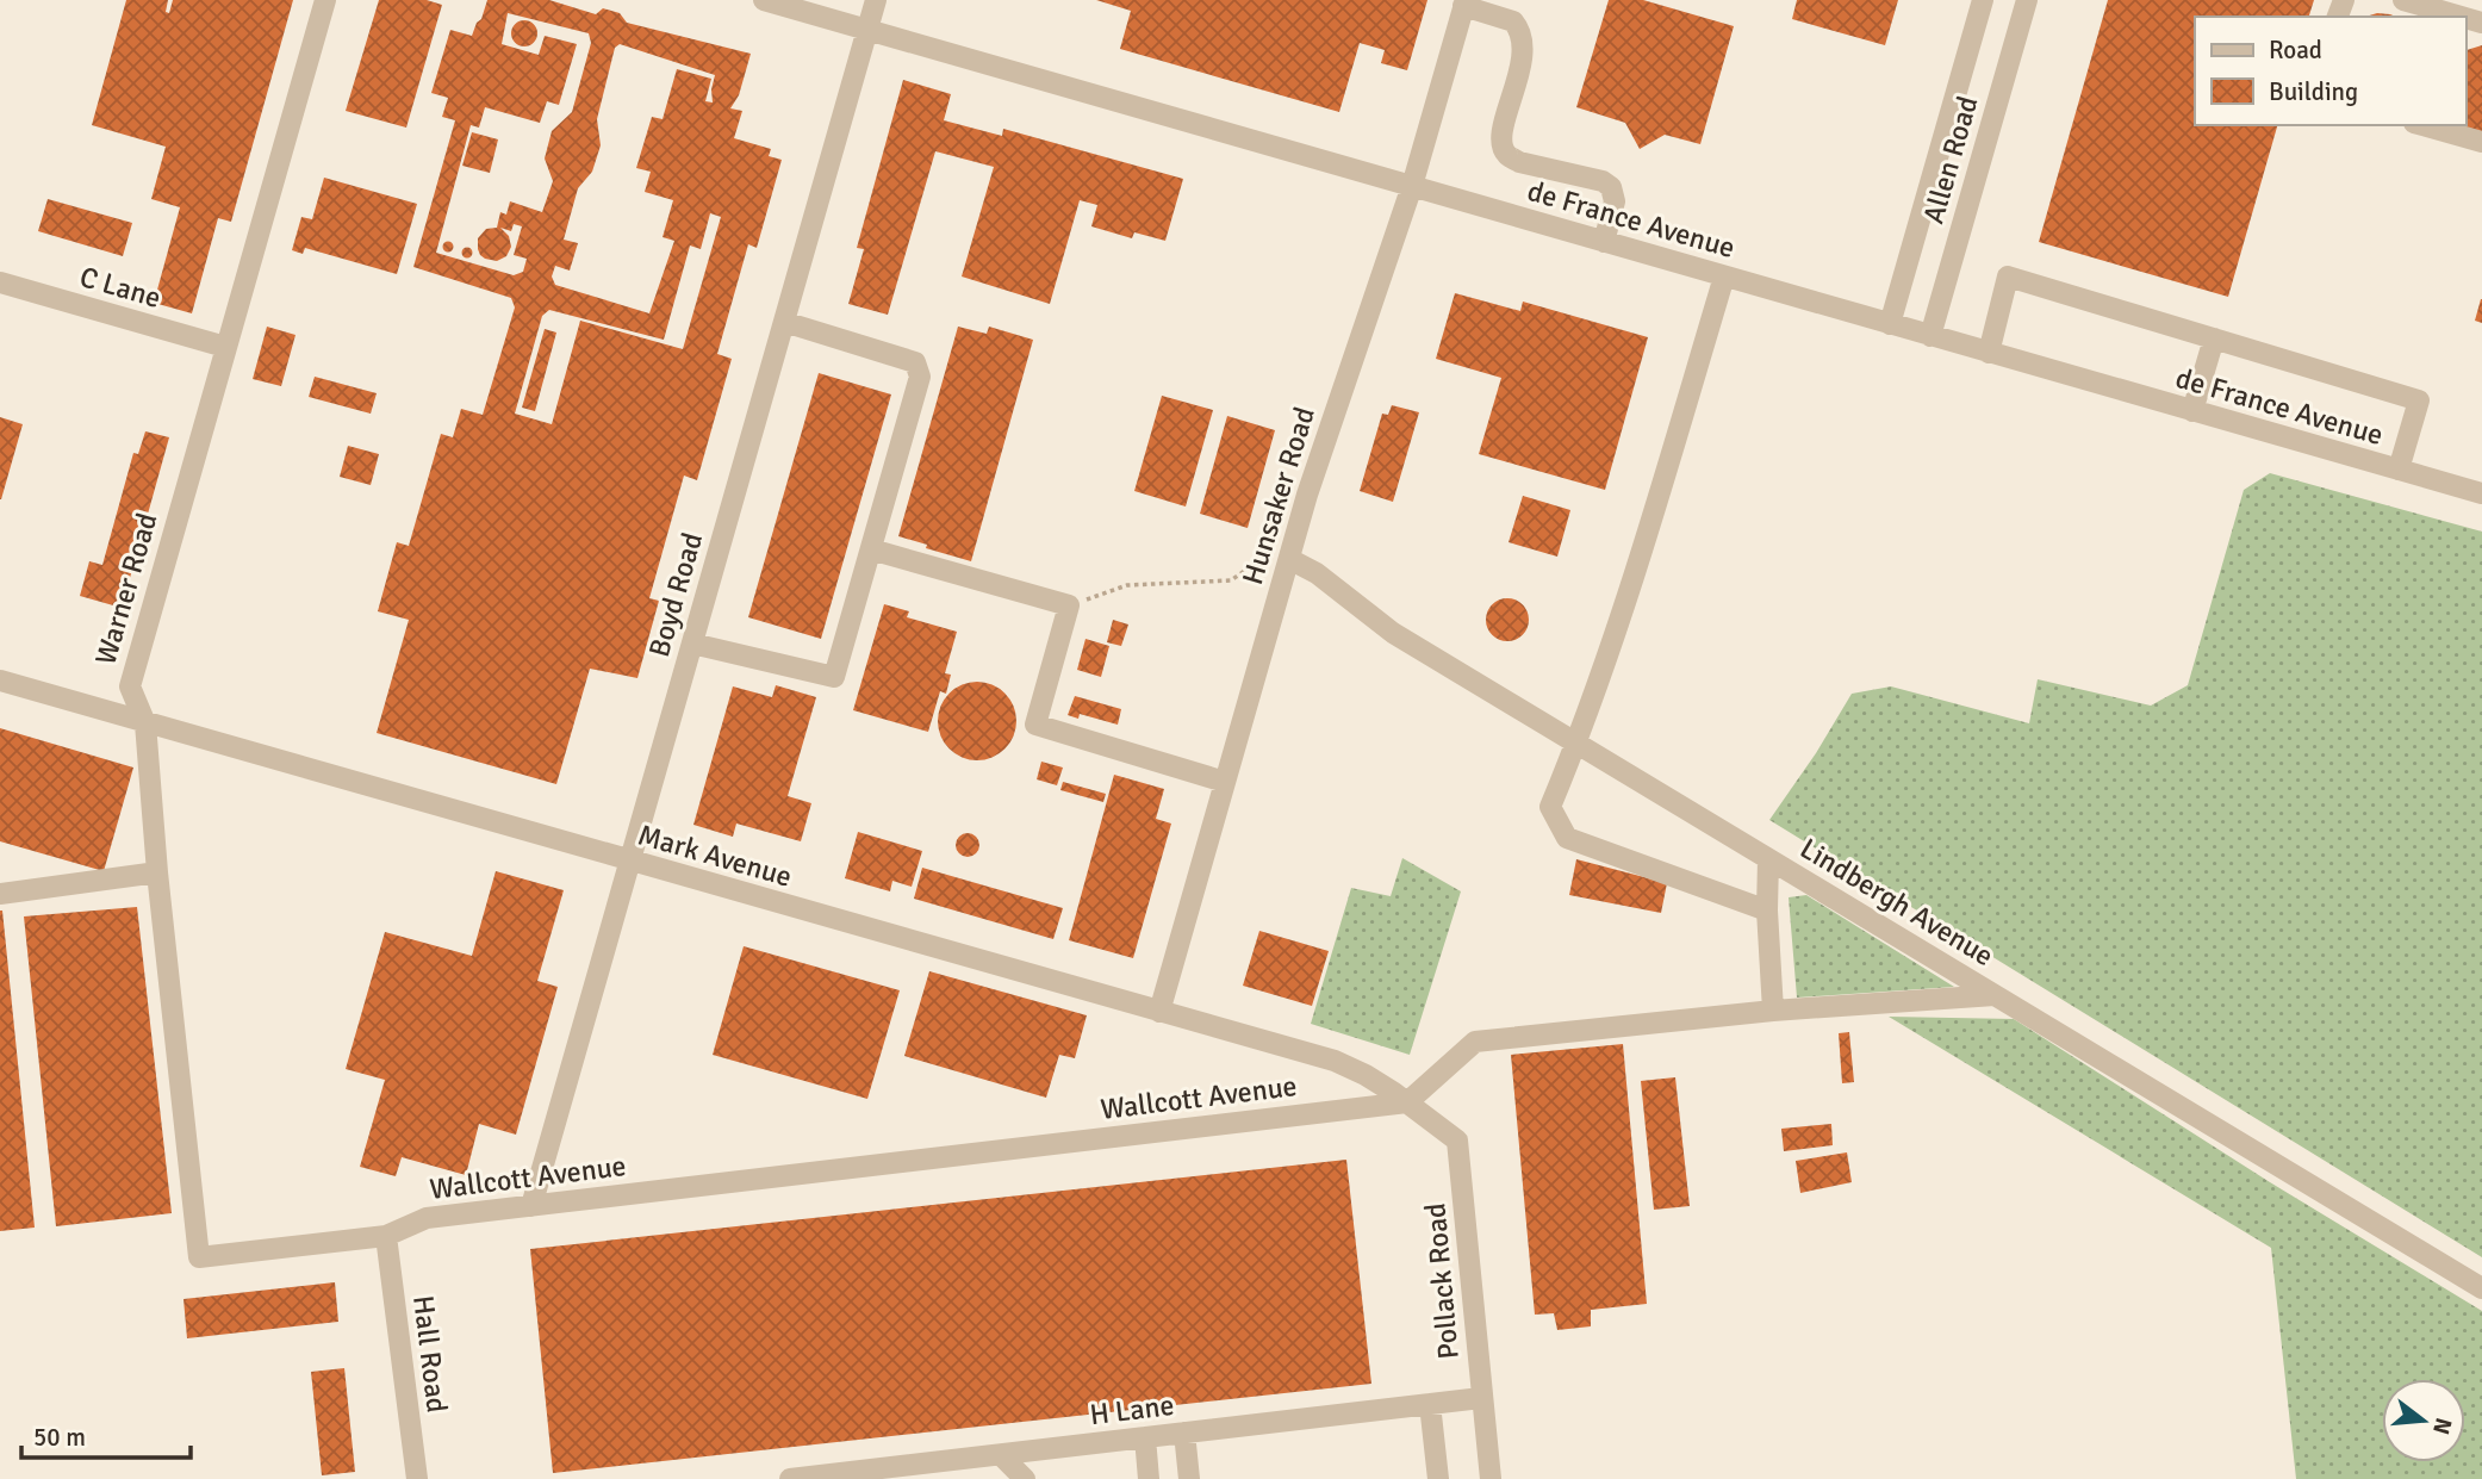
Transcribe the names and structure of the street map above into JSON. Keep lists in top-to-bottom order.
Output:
{
  "streets": {
    "street": [
      "Allen Road",
      "de France Avenue",
      "C Lane",
      "Hunsaker Road",
      "Warner Road",
      "Boyd Road",
      "Mark Avenue",
      "Lindbergh Avenue",
      "Wallcott Avenue",
      "Pollack Road",
      "Hall Road",
      "H Lane"
    ]
  },
  "crossings": [
    ["Allen Road", "de France Avenue"],
    ["de France Avenue", "Hunsaker Road"],
    ["de France Avenue", "Boyd Road"],
    ["C Lane", "Warner Road"],
    ["Hunsaker Road", "Mark Avenue"],
    ["Hunsaker Road", "Lindbergh Avenue"],
    ["Warner Road", "Mark Avenue"],
    ["Warner Road", "Wallcott Avenue"],
    ["Boyd Road", "Mark Avenue"],
    ["Boyd Road", "Wallcott Avenue"],
    ["Mark Avenue", "Wallcott Avenue"],
    ["Mark Avenue", "Pollack Road"],
    ["Wallcott Avenue", "Pollack Road"],
    ["Wallcott Avenue", "Hall Road"],
    ["Pollack Road", "H Lane"]
  ],
  "legend": ["Road", "Building"],
  "scale_bar": "50 m",
  "north": "right"
}
